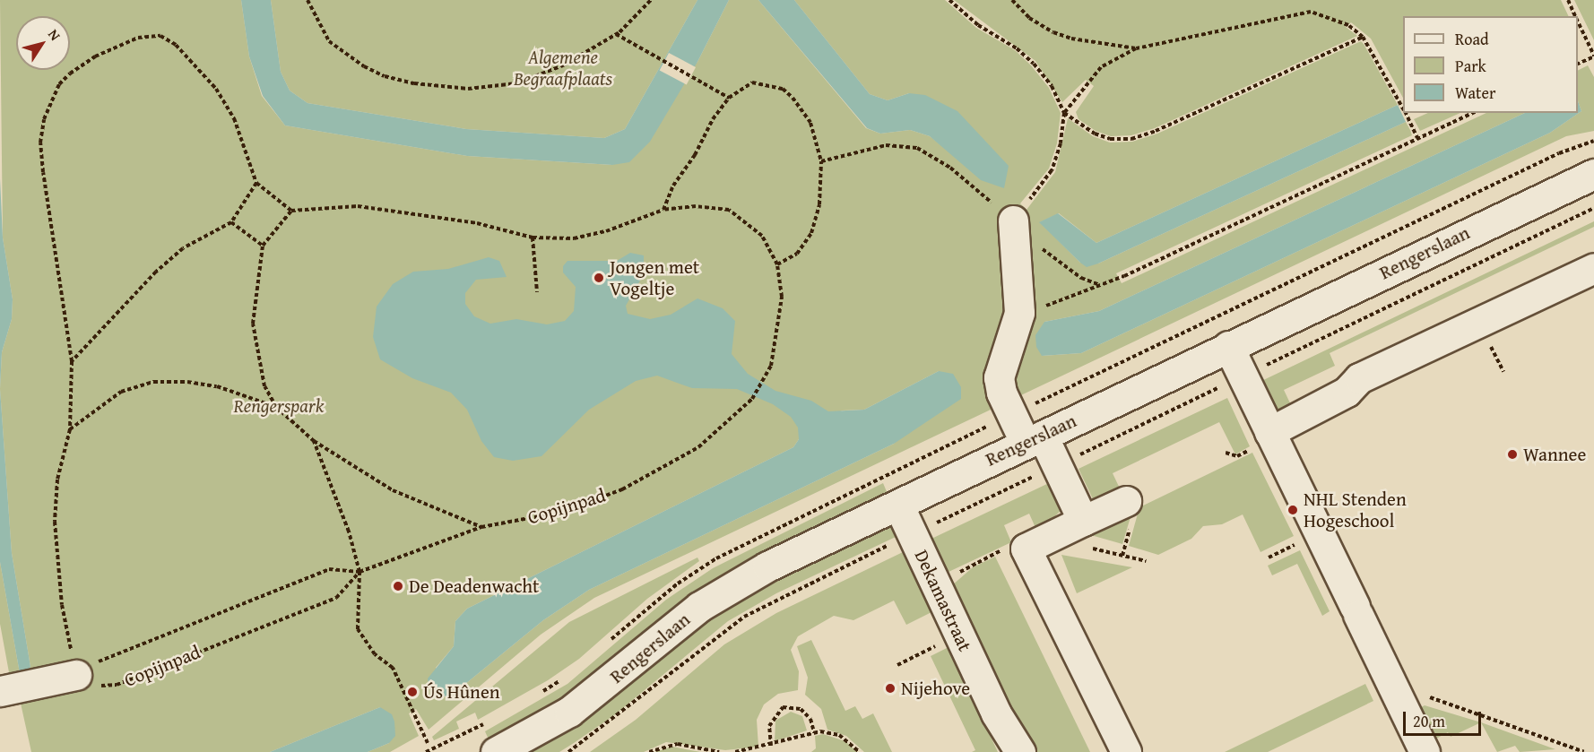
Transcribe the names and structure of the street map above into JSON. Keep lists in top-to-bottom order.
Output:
{
  "streets": {
    "street": ["Rengerslaan", "Dekamastraat"],
    "path": ["Copijnpad"]
  },
  "crossings": [
    ["Rengerslaan", "Dekamastraat"]
  ],
  "parks": ["Algemene Begraafplaats", "Rengerspark"],
  "places": [
    "Jongen met Vogeltje",
    "Wannee",
    "NHL Stenden Hogeschool",
    "De Deadenwacht",
    "Nijehove",
    "Ús Hûnen"
  ],
  "legend": ["Road", "Park", "Water"],
  "scale_bar": "20 m",
  "north": "top right"
}
